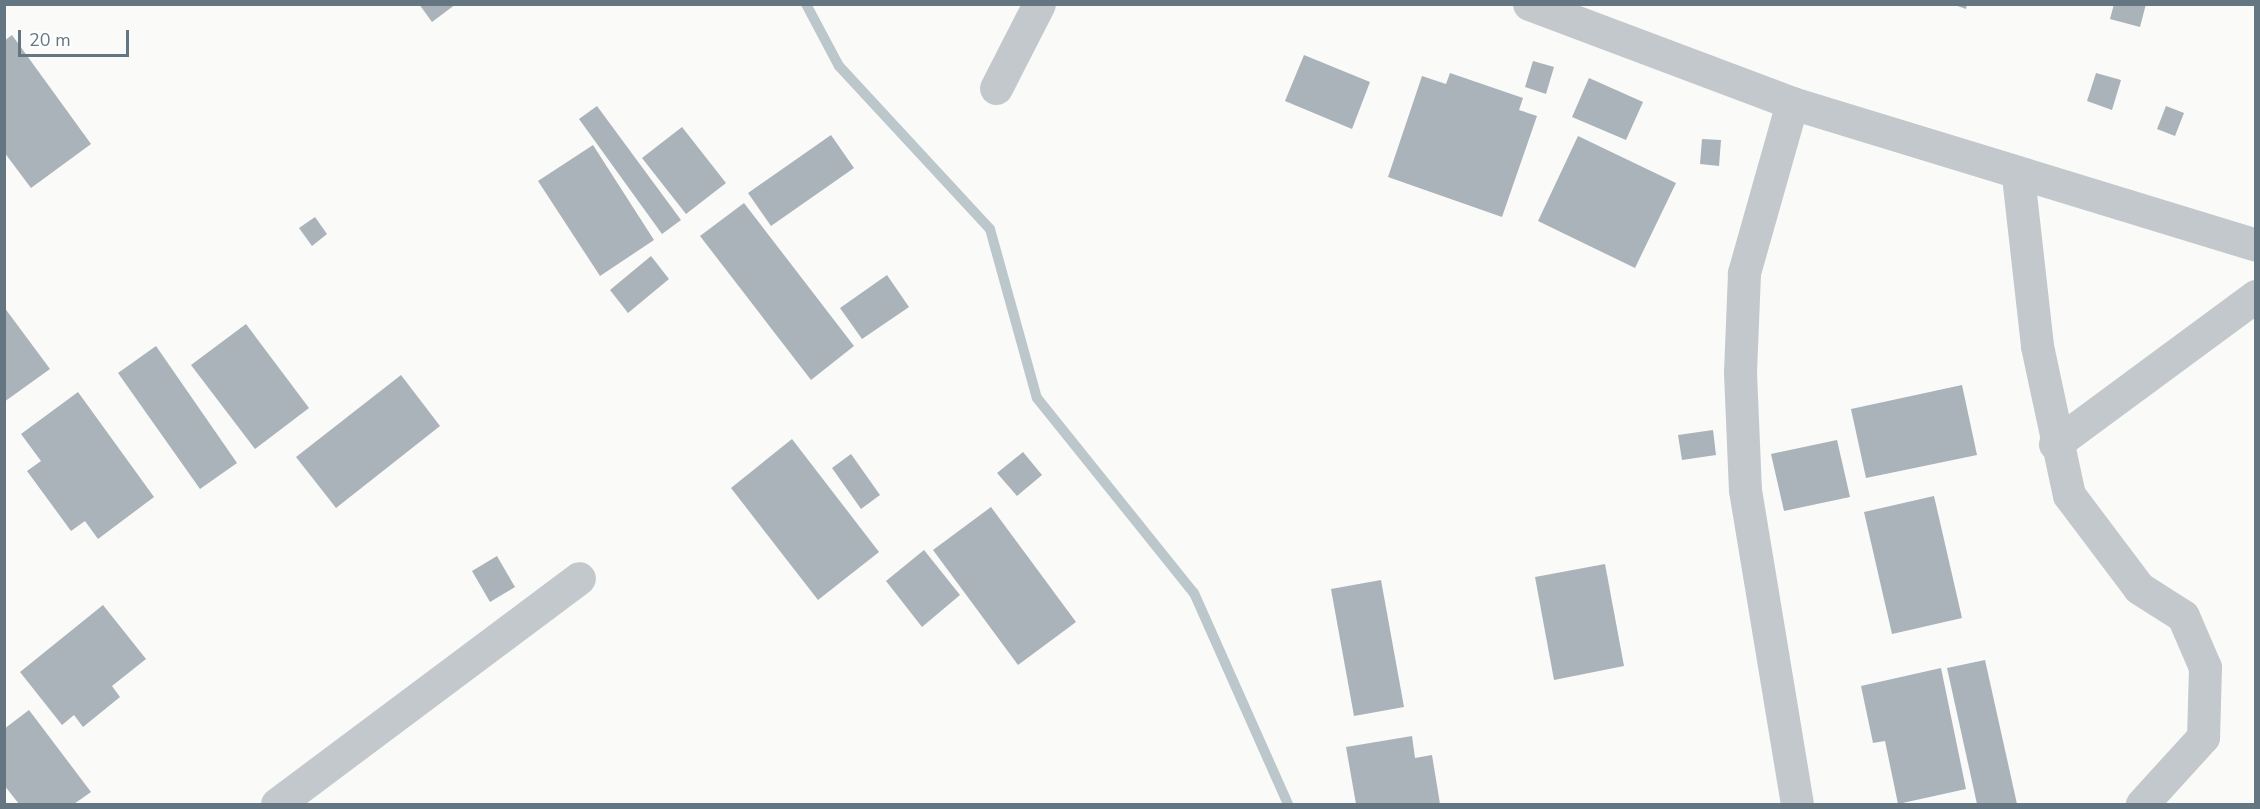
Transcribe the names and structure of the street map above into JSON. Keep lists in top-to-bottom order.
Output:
{
  "scale_bar": "20 m"
}
